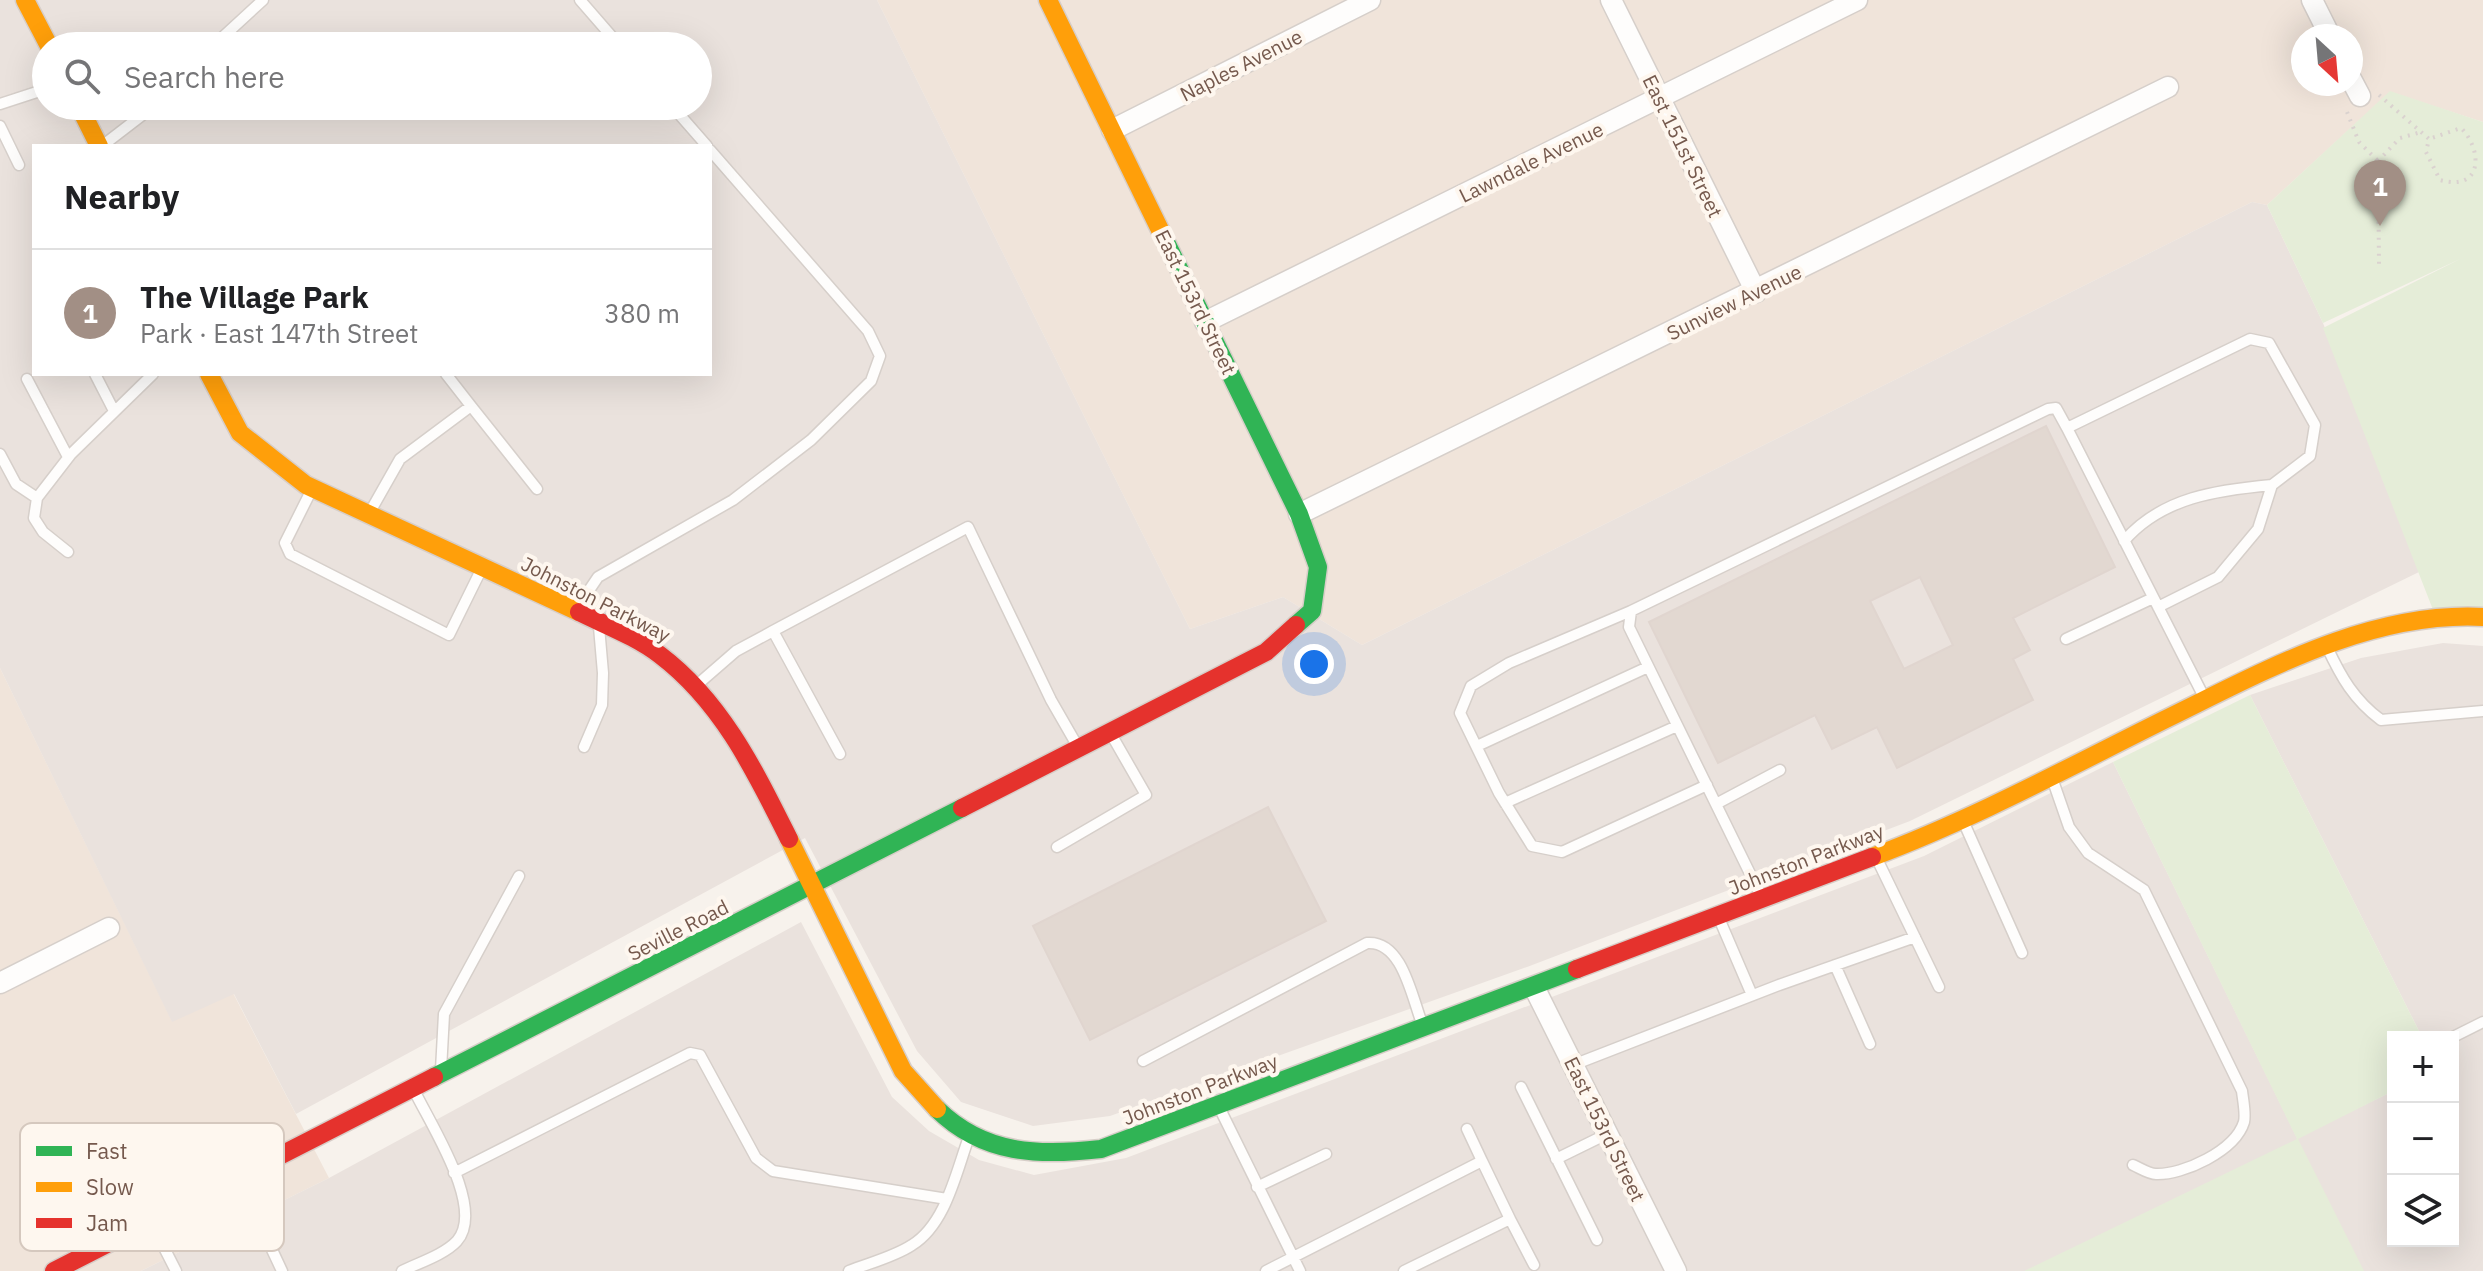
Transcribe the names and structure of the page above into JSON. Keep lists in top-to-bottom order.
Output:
{
  "streets": {
    "street": [
      "Naples Avenue",
      "East 151st Street",
      "Lawndale Avenue",
      "East 153rd Street",
      "Sunview Avenue",
      "Johnston Parkway",
      "Seville Road"
    ]
  },
  "crossings": [
    ["Naples Avenue", "East 153rd Street"],
    ["East 151st Street", "Lawndale Avenue"],
    ["East 151st Street", "Sunview Avenue"],
    ["Lawndale Avenue", "East 153rd Street"],
    ["East 153rd Street", "Sunview Avenue"],
    ["East 153rd Street", "Johnston Parkway"],
    ["East 153rd Street", "Seville Road"],
    ["Johnston Parkway", "Seville Road"]
  ],
  "legend": ["Fast", "Slow", "Jam"],
  "north": "bottom right",
  "page": {
    "search": "Search here",
    "heading": "Nearby",
    "pins": "1",
    "list": [
      {
        "mark": "1",
        "name": "The Village Park",
        "note": "Park · East 147th Street",
        "value": "380 m"
      }
    ],
    "map_buttons": ["+", "−"]
  }
}
